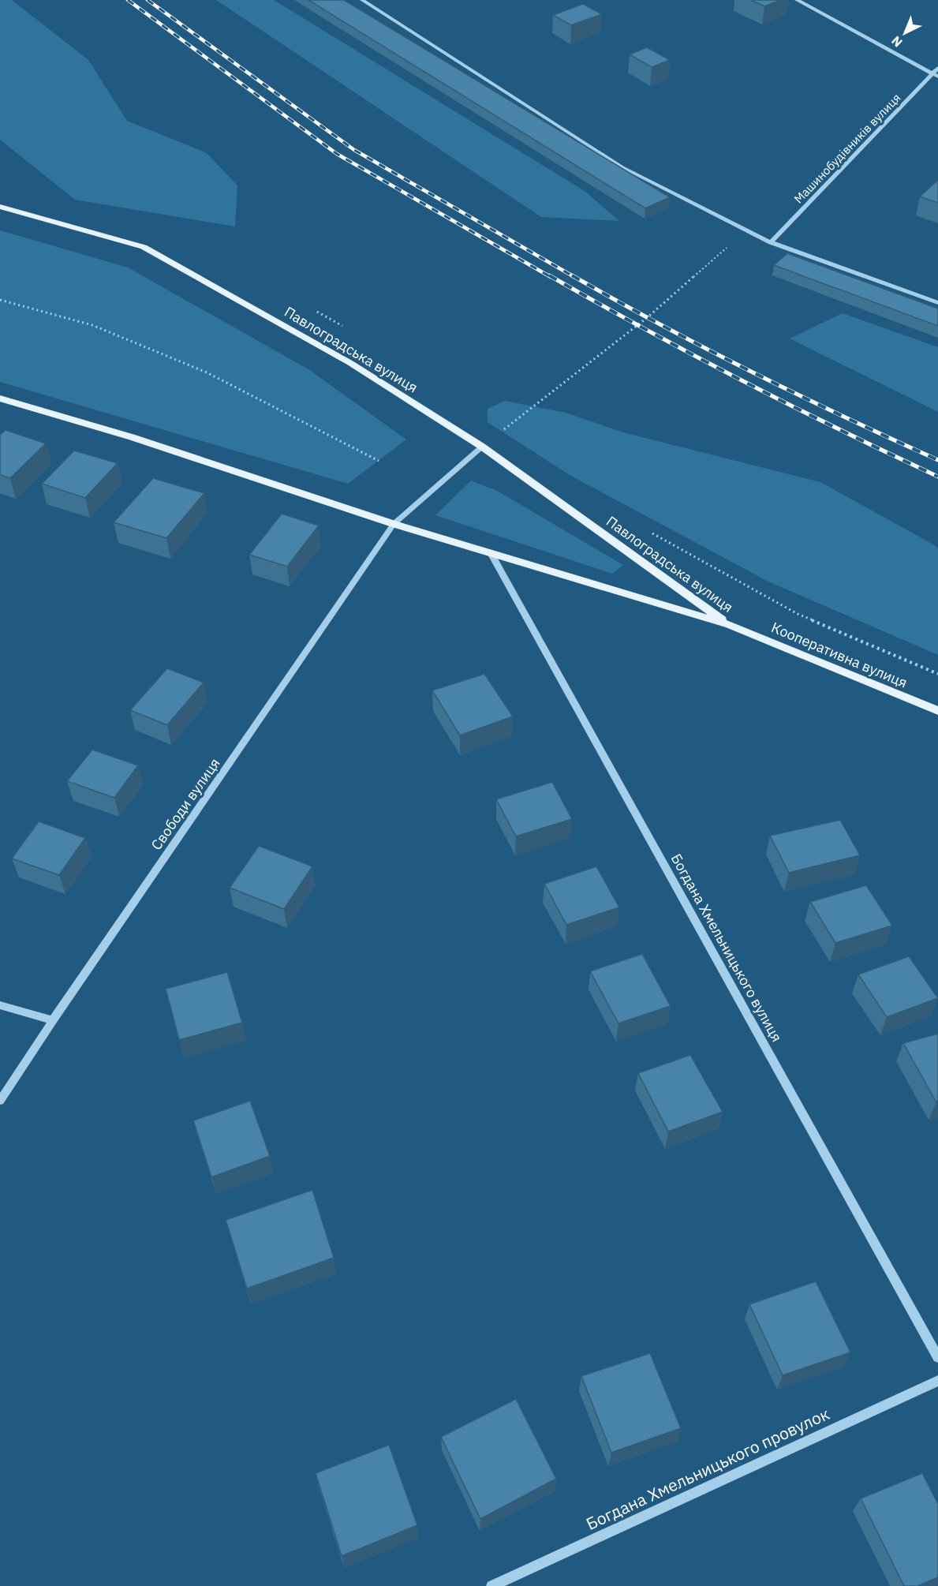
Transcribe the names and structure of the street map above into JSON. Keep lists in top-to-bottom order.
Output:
{
  "streets": {
    "main road": ["Павлоградська вулиця", "Кооперативна вулиця"],
    "street": [
      "Машинобудівників вулиця",
      "Свободи вулиця",
      "Богдана Хмельницького вулиця",
      "Богдана Хмельницького провулок"
    ]
  },
  "crossings": [
    ["Павлоградська вулиця", "Кооперативна вулиця"],
    ["Павлоградська вулиця", "Свободи вулиця"],
    ["Павлоградська вулиця", "Богдана Хмельницького вулиця"]
  ],
  "north": "bottom left"
}
